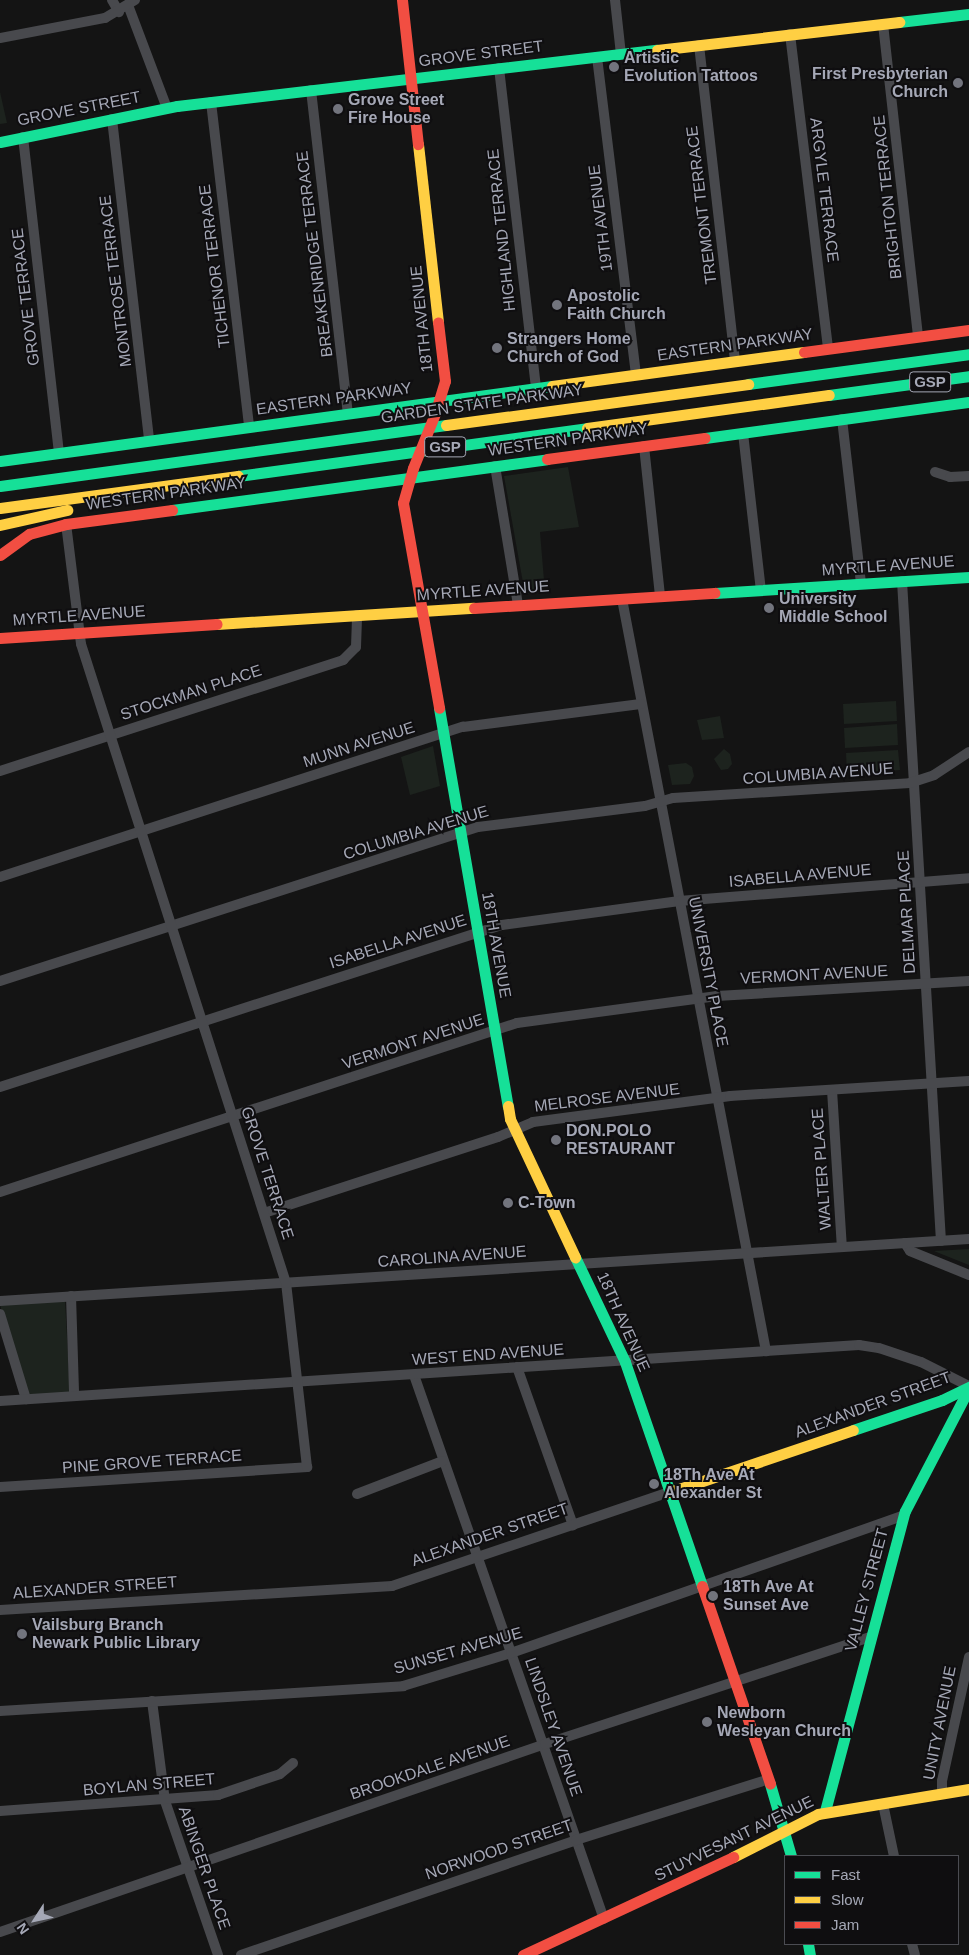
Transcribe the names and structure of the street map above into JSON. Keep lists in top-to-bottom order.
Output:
{
  "streets": {
    "main road": [
      "GROVE STREET",
      "18TH AVENUE",
      "EASTERN PARKWAY",
      "GSP",
      "GARDEN STATE PARKWAY",
      "WESTERN PARKWAY",
      "MYRTLE AVENUE",
      "ALEXANDER STREET",
      "VALLEY STREET",
      "STUYVESANT AVENUE"
    ],
    "street": [
      "ARGYLE TERRACE",
      "BRIGHTON TERRACE",
      "TREMONT TERRACE",
      "19TH AVENUE",
      "HIGHLAND TERRACE",
      "BREAKENRIDGE TERRACE",
      "TICHENOR TERRACE",
      "MONTROSE TERRACE",
      "GROVE TERRACE",
      "STOCKMAN PLACE",
      "MUNN AVENUE",
      "COLUMBIA AVENUE",
      "ISABELLA AVENUE",
      "DELMAR PLACE",
      "UNIVERSITY PLACE",
      "VERMONT AVENUE",
      "MELROSE AVENUE",
      "WALTER PLACE",
      "CAROLINA AVENUE",
      "WEST END AVENUE",
      "PINE GROVE TERRACE",
      "SUNSET AVENUE",
      "UNITY AVENUE",
      "LINDSLEY AVENUE",
      "BROOKDALE AVENUE",
      "BOYLAN STREET",
      "NORWOOD STREET",
      "ABINGER PLACE"
    ]
  },
  "crossings": [
    ["GROVE STREET", "ARGYLE TERRACE"],
    ["GROVE STREET", "BRIGHTON TERRACE"],
    ["GROVE STREET", "TREMONT TERRACE"],
    ["GROVE STREET", "19TH AVENUE"],
    ["GROVE STREET", "HIGHLAND TERRACE"],
    ["GROVE STREET", "BREAKENRIDGE TERRACE"],
    ["GROVE STREET", "TICHENOR TERRACE"],
    ["GROVE STREET", "MONTROSE TERRACE"],
    ["GROVE STREET", "GROVE TERRACE"],
    ["GROVE STREET", "18TH AVENUE"],
    ["ARGYLE TERRACE", "EASTERN PARKWAY"],
    ["BRIGHTON TERRACE", "EASTERN PARKWAY"],
    ["TREMONT TERRACE", "EASTERN PARKWAY"],
    ["19TH AVENUE", "EASTERN PARKWAY"],
    ["HIGHLAND TERRACE", "EASTERN PARKWAY"],
    ["BREAKENRIDGE TERRACE", "EASTERN PARKWAY"],
    ["TICHENOR TERRACE", "EASTERN PARKWAY"],
    ["MONTROSE TERRACE", "EASTERN PARKWAY"],
    ["GROVE TERRACE", "EASTERN PARKWAY"],
    ["GROVE TERRACE", "WESTERN PARKWAY"],
    ["GROVE TERRACE", "MYRTLE AVENUE"],
    ["GROVE TERRACE", "STOCKMAN PLACE"],
    ["GROVE TERRACE", "MUNN AVENUE"],
    ["GROVE TERRACE", "COLUMBIA AVENUE"],
    ["GROVE TERRACE", "ISABELLA AVENUE"],
    ["GROVE TERRACE", "VERMONT AVENUE"],
    ["GROVE TERRACE", "MELROSE AVENUE"],
    ["GROVE TERRACE", "CAROLINA AVENUE"],
    ["GROVE TERRACE", "WEST END AVENUE"],
    ["GROVE TERRACE", "PINE GROVE TERRACE"],
    ["18TH AVENUE", "EASTERN PARKWAY"],
    ["18TH AVENUE", "WESTERN PARKWAY"],
    ["18TH AVENUE", "MYRTLE AVENUE"],
    ["18TH AVENUE", "MUNN AVENUE"],
    ["18TH AVENUE", "COLUMBIA AVENUE"],
    ["18TH AVENUE", "ISABELLA AVENUE"],
    ["18TH AVENUE", "VERMONT AVENUE"],
    ["18TH AVENUE", "MELROSE AVENUE"],
    ["18TH AVENUE", "CAROLINA AVENUE"],
    ["18TH AVENUE", "WEST END AVENUE"],
    ["18TH AVENUE", "ALEXANDER STREET"],
    ["18TH AVENUE", "SUNSET AVENUE"],
    ["18TH AVENUE", "BROOKDALE AVENUE"],
    ["18TH AVENUE", "STUYVESANT AVENUE"],
    ["18TH AVENUE", "NORWOOD STREET"],
    ["MYRTLE AVENUE", "STOCKMAN PLACE"],
    ["MYRTLE AVENUE", "DELMAR PLACE"],
    ["MYRTLE AVENUE", "UNIVERSITY PLACE"],
    ["MUNN AVENUE", "UNIVERSITY PLACE"],
    ["COLUMBIA AVENUE", "DELMAR PLACE"],
    ["COLUMBIA AVENUE", "UNIVERSITY PLACE"],
    ["ISABELLA AVENUE", "DELMAR PLACE"],
    ["ISABELLA AVENUE", "UNIVERSITY PLACE"],
    ["DELMAR PLACE", "VERMONT AVENUE"],
    ["DELMAR PLACE", "MELROSE AVENUE"],
    ["DELMAR PLACE", "CAROLINA AVENUE"],
    ["UNIVERSITY PLACE", "VERMONT AVENUE"],
    ["UNIVERSITY PLACE", "MELROSE AVENUE"],
    ["UNIVERSITY PLACE", "CAROLINA AVENUE"],
    ["UNIVERSITY PLACE", "WEST END AVENUE"],
    ["MELROSE AVENUE", "WALTER PLACE"],
    ["WALTER PLACE", "CAROLINA AVENUE"],
    ["WEST END AVENUE", "ALEXANDER STREET"],
    ["WEST END AVENUE", "VALLEY STREET"],
    ["WEST END AVENUE", "LINDSLEY AVENUE"],
    ["ALEXANDER STREET", "VALLEY STREET"],
    ["ALEXANDER STREET", "LINDSLEY AVENUE"],
    ["VALLEY STREET", "SUNSET AVENUE"],
    ["VALLEY STREET", "BROOKDALE AVENUE"],
    ["VALLEY STREET", "STUYVESANT AVENUE"],
    ["SUNSET AVENUE", "LINDSLEY AVENUE"],
    ["SUNSET AVENUE", "ABINGER PLACE"],
    ["UNITY AVENUE", "STUYVESANT AVENUE"],
    ["LINDSLEY AVENUE", "BROOKDALE AVENUE"],
    ["LINDSLEY AVENUE", "STUYVESANT AVENUE"],
    ["LINDSLEY AVENUE", "NORWOOD STREET"],
    ["BROOKDALE AVENUE", "ABINGER PLACE"],
    ["BOYLAN STREET", "ABINGER PLACE"]
  ],
  "places": [
    "Artistic Evolution Tattoos",
    "First Presbyterian Church",
    "Grove Street Fire House",
    "Apostolic Faith Church",
    "Strangers Home Church of God",
    "University Middle School",
    "DON.POLO RESTAURANT",
    "C-Town",
    "18Th Ave At Alexander St",
    "18Th Ave At Sunset Ave",
    "Vailsburg Branch Newark Public Library",
    "Newborn Wesleyan Church"
  ],
  "legend": ["Fast", "Slow", "Jam"],
  "north": "bottom left"
}
